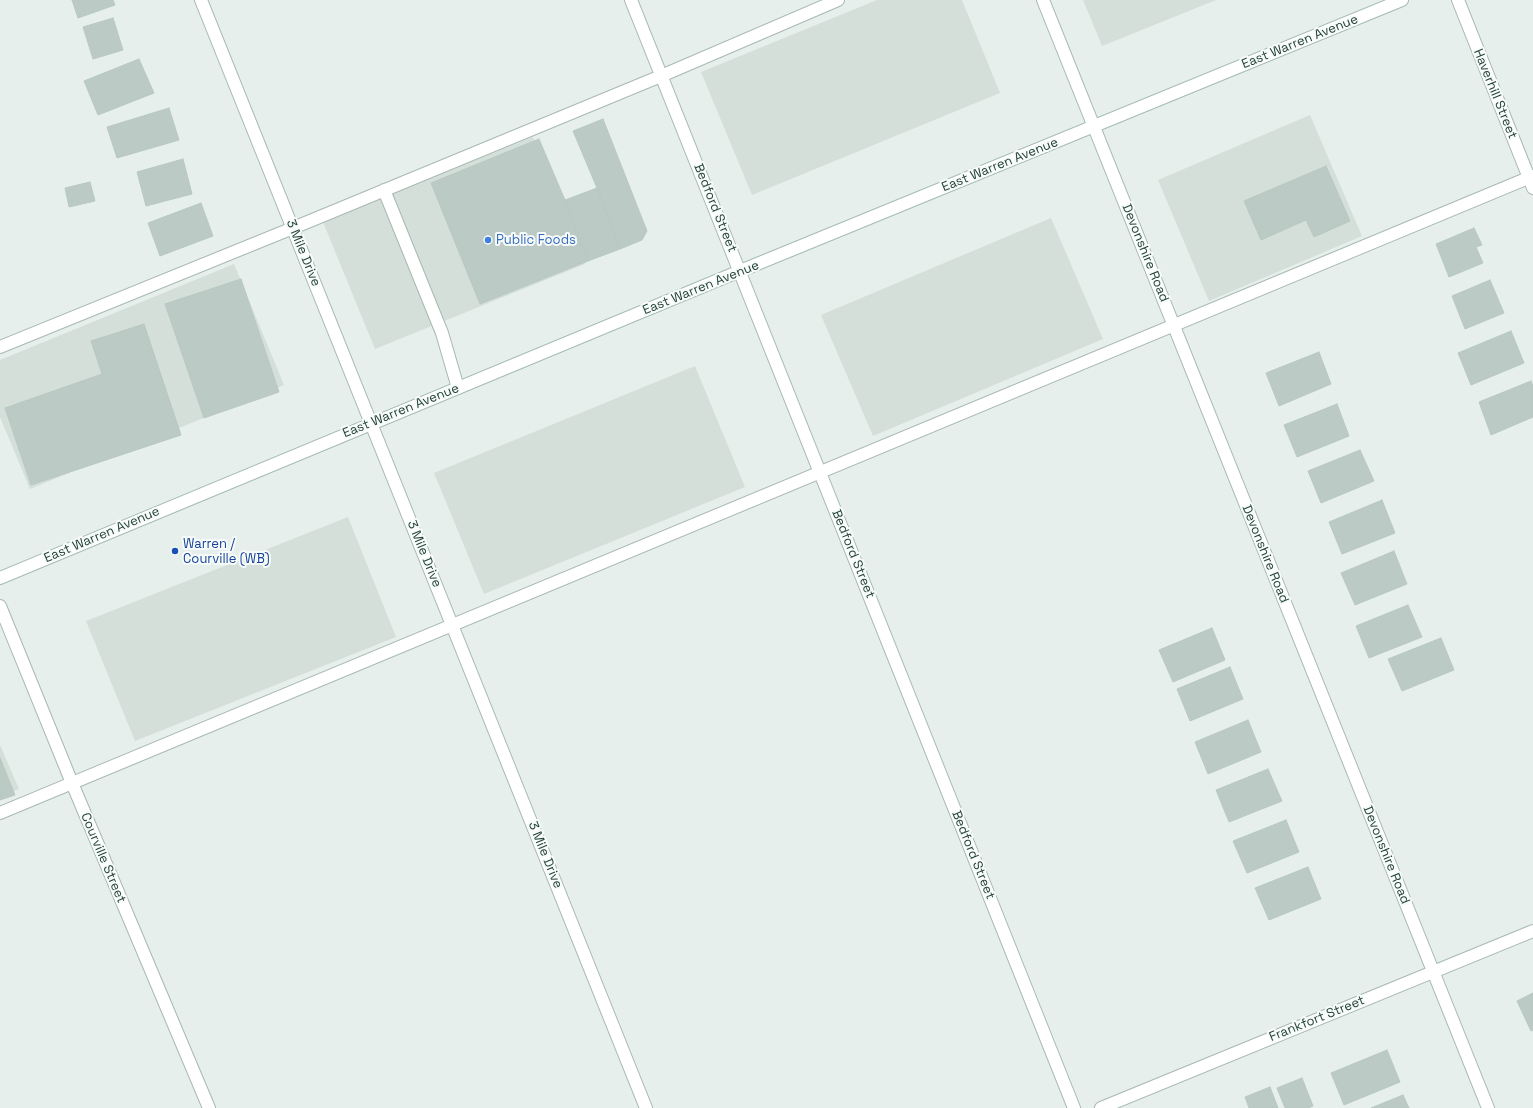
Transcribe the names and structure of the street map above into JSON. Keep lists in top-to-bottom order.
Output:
{
  "streets": {
    "street": [
      "East Warren Avenue",
      "Haverhill Street",
      "Bedford Street",
      "3 Mile Drive",
      "Devonshire Road",
      "Courville Street",
      "Frankfort Street"
    ]
  },
  "crossings": [
    ["East Warren Avenue", "Bedford Street"],
    ["East Warren Avenue", "3 Mile Drive"],
    ["East Warren Avenue", "Devonshire Road"],
    ["Devonshire Road", "Frankfort Street"]
  ],
  "places": ["Public Foods", "Warren / Courville (WB)"]
}
